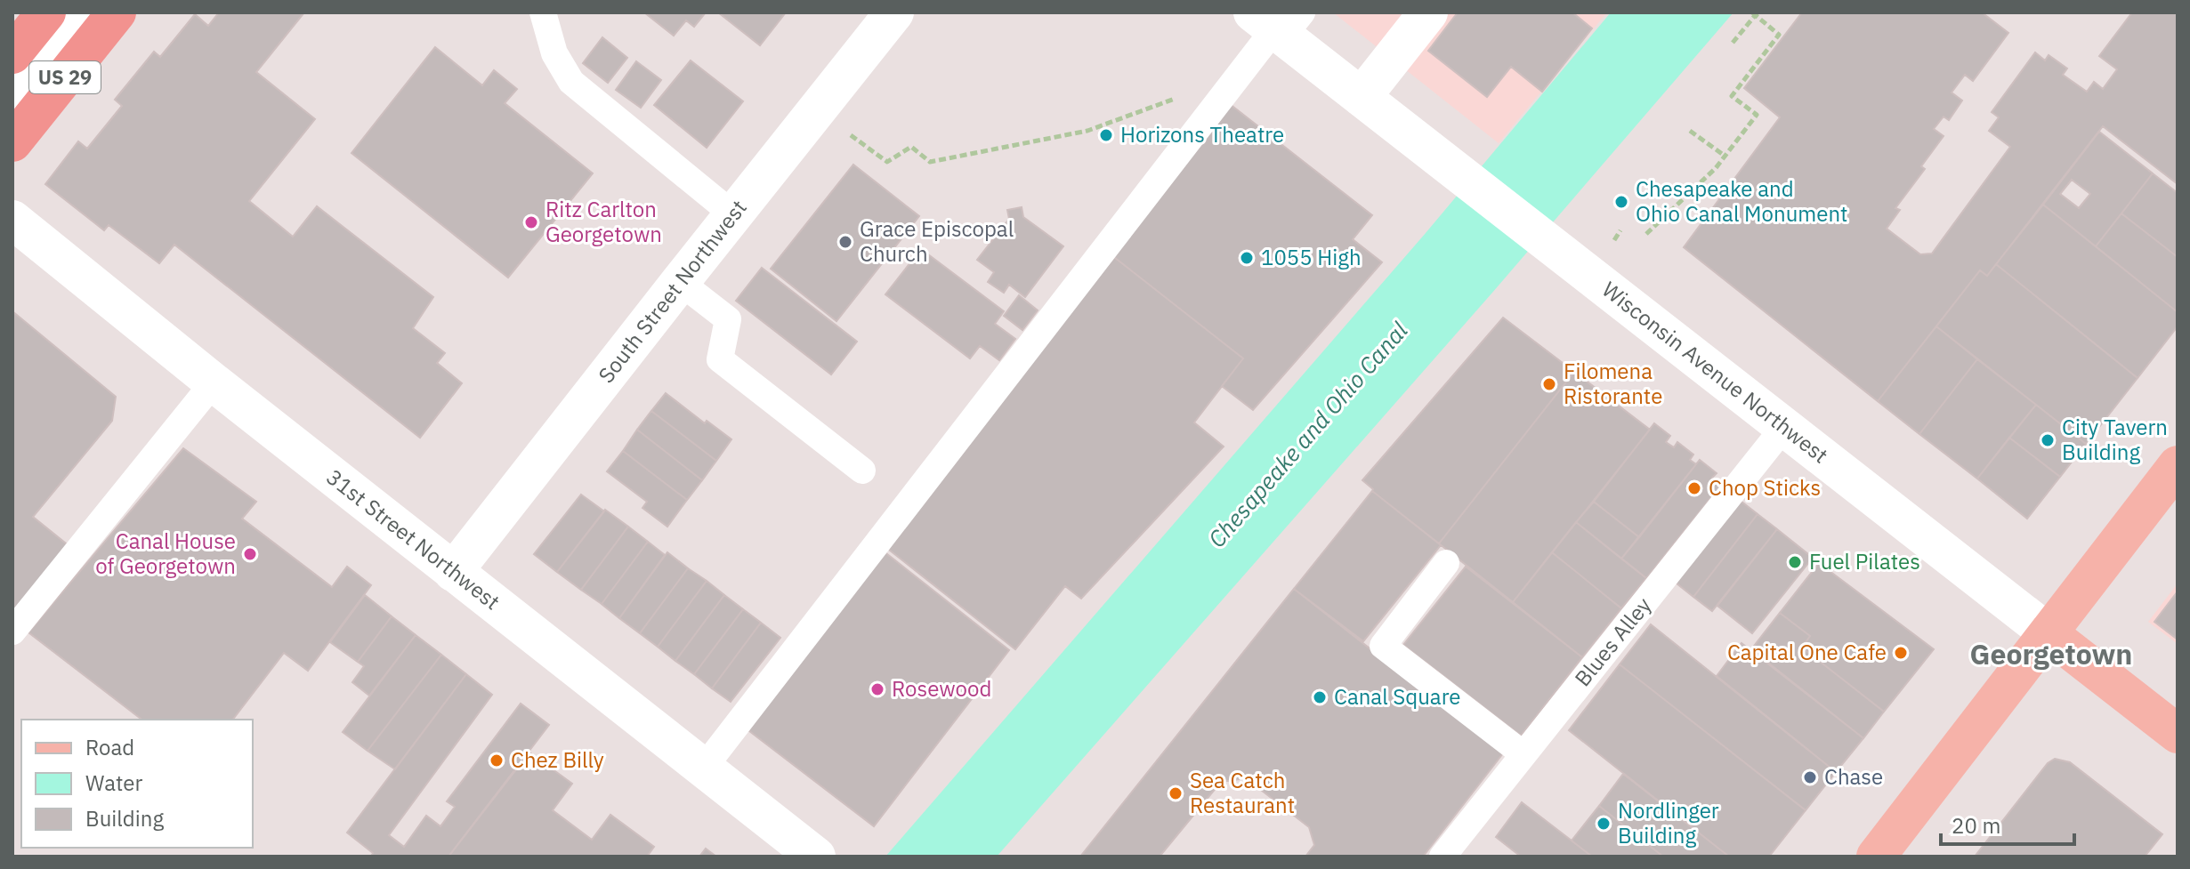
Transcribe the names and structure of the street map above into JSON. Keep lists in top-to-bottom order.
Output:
{
  "streets": {
    "highway": ["US 29"],
    "main road": ["Wisconsin Avenue Northwest"],
    "street": ["South Street Northwest", "31st Street Northwest"],
    "lane": ["Blues Alley"]
  },
  "crossings": [
    ["South Street Northwest", "31st Street Northwest"],
    ["Wisconsin Avenue Northwest", "Blues Alley"]
  ],
  "districts": ["Georgetown"],
  "water": ["Chesapeake and Ohio Canal"],
  "places": [
    "Horizons Theatre",
    "Chesapeake and Ohio Canal Monument",
    "Ritz Carlton Georgetown",
    "Grace Episcopal Church",
    "1055 High",
    "Filomena Ristorante",
    "City Tavern Building",
    "Chop Sticks",
    "Canal House of Georgetown",
    "Fuel Pilates",
    "Capital One Cafe",
    "Rosewood",
    "Canal Square",
    "Chez Billy",
    "Chase",
    "Sea Catch Restaurant",
    "Nordlinger Building"
  ],
  "legend": ["Road", "Water", "Building"],
  "scale_bar": "20 m"
}
